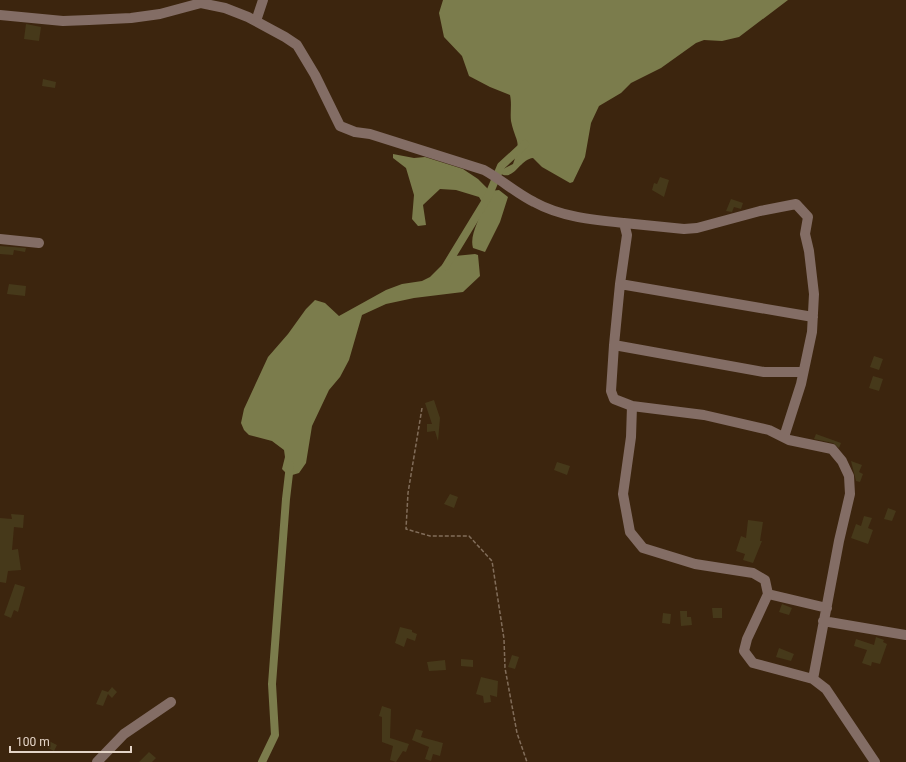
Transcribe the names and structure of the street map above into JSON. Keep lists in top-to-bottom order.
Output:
{
  "scale_bar": "100 m"
}
